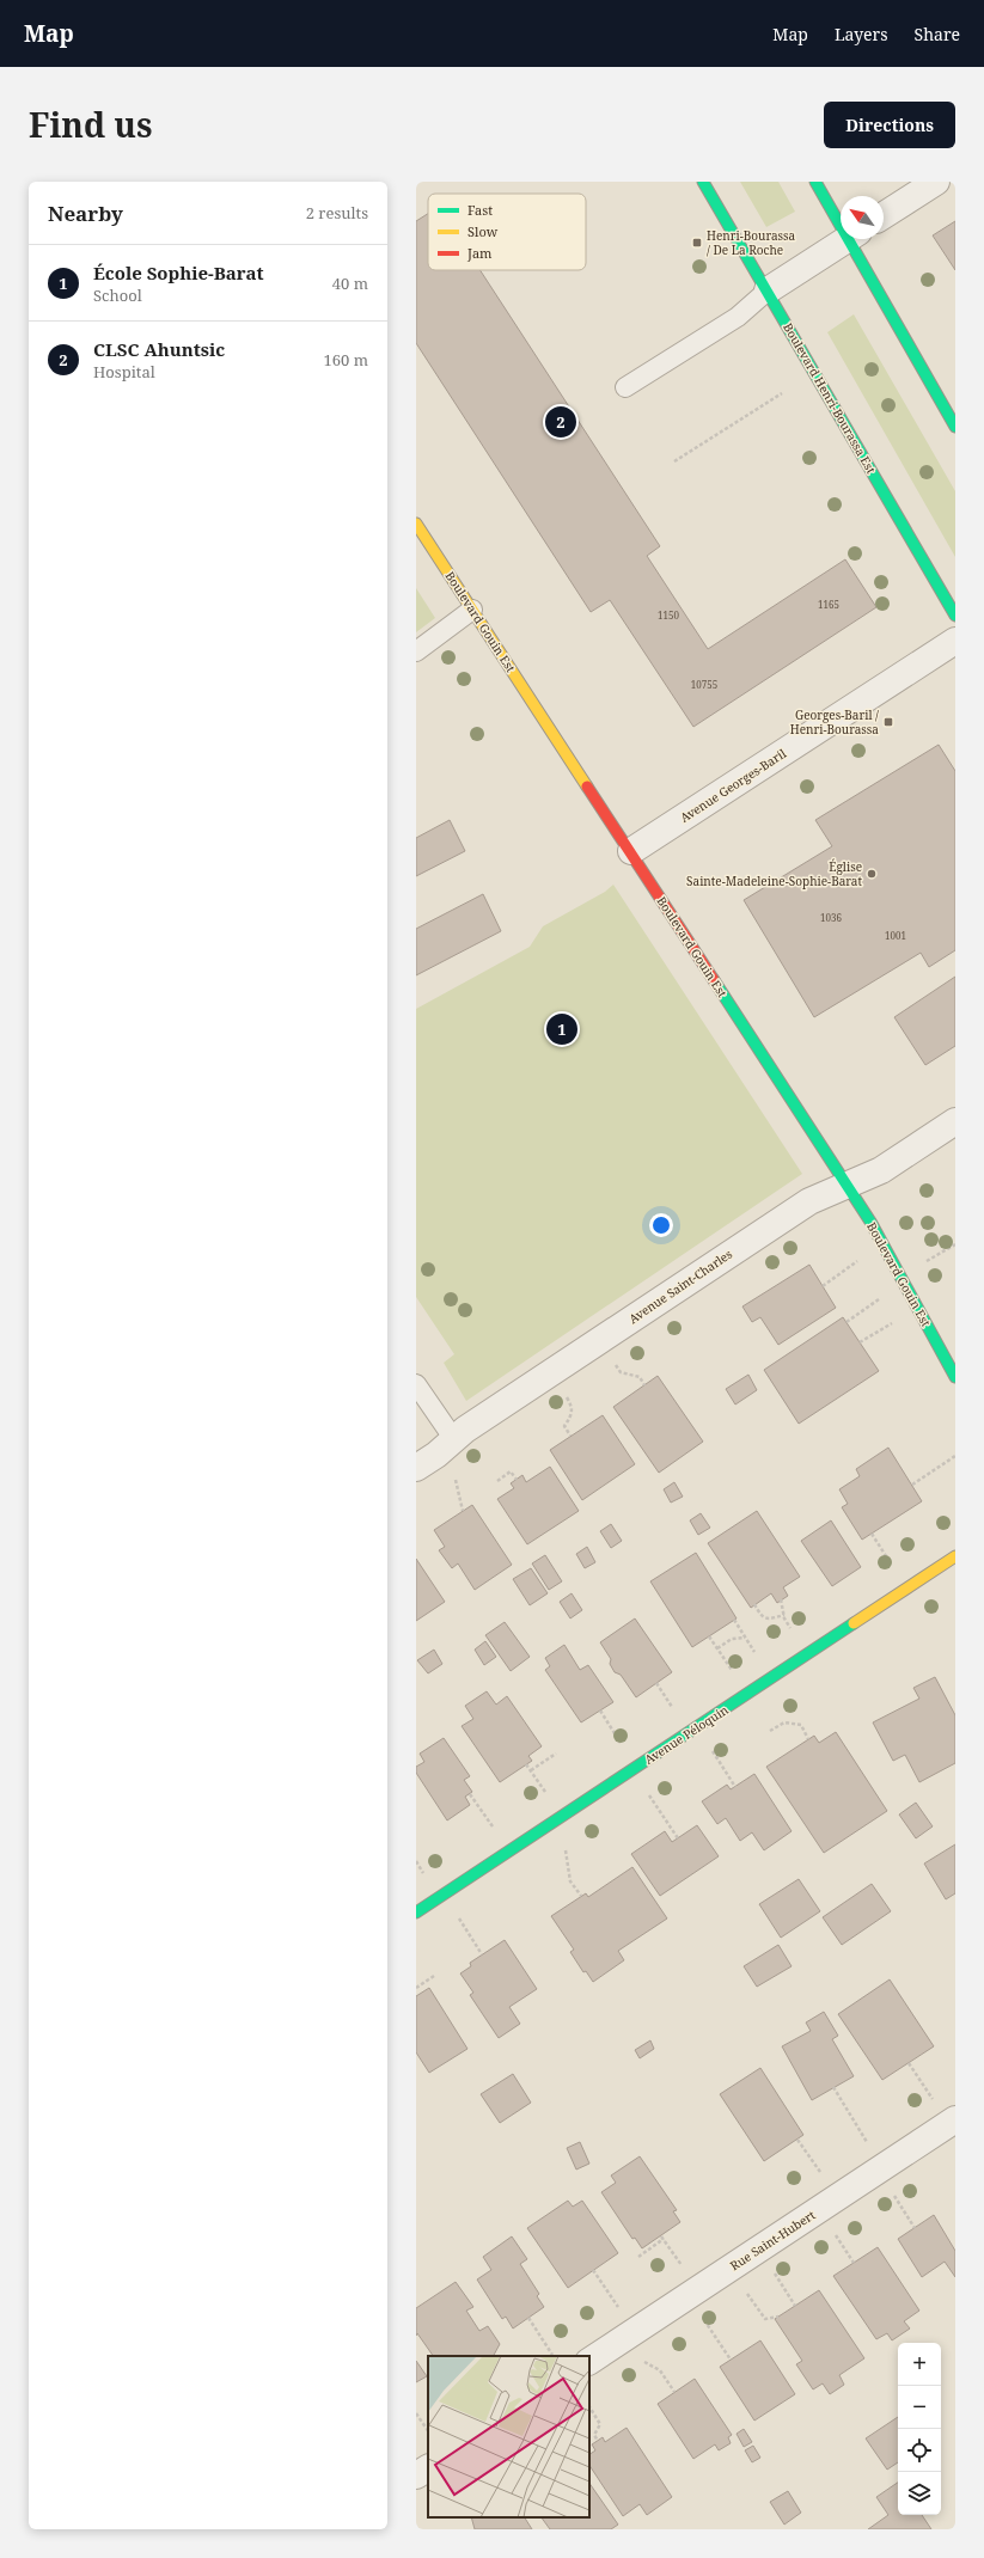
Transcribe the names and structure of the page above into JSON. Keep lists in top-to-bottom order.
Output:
{
  "streets": {
    "street": [
      "Boulevard Henri-Bourassa Est",
      "Boulevard Gouin Est",
      "Avenue Georges-Baril",
      "Avenue Saint-Charles",
      "Avenue Péloquin",
      "Rue Saint-Hubert"
    ]
  },
  "crossings": [
    ["Boulevard Gouin Est", "Avenue Georges-Baril"],
    ["Boulevard Gouin Est", "Avenue Saint-Charles"]
  ],
  "places": {
    "transit": ["Henri-Bourassa / De La Roche", "Georges-Baril / Henri-Bourassa"],
    "other": ["Église Sainte-Madeleine-Sophie-Barat"]
  },
  "house_numbers": [
    "1165",
    "1150",
    "10755",
    "1036",
    "1001"
  ],
  "legend": ["Fast", "Slow", "Jam"],
  "north": "top left",
  "page": {
    "header": "Map",
    "nav": ["Map", "Layers", "Share"],
    "title": "Find us",
    "buttons": "Directions",
    "heading": ["Nearby", "2 results"],
    "list": [
      {
        "mark": "1",
        "name": "École Sophie-Barat",
        "note": "School",
        "value": "40 m"
      },
      {
        "mark": "2",
        "name": "CLSC Ahuntsic",
        "note": "Hospital",
        "value": "160 m"
      }
    ],
    "pins": ["2", "1"],
    "map_buttons": ["+", "−"]
  }
}
